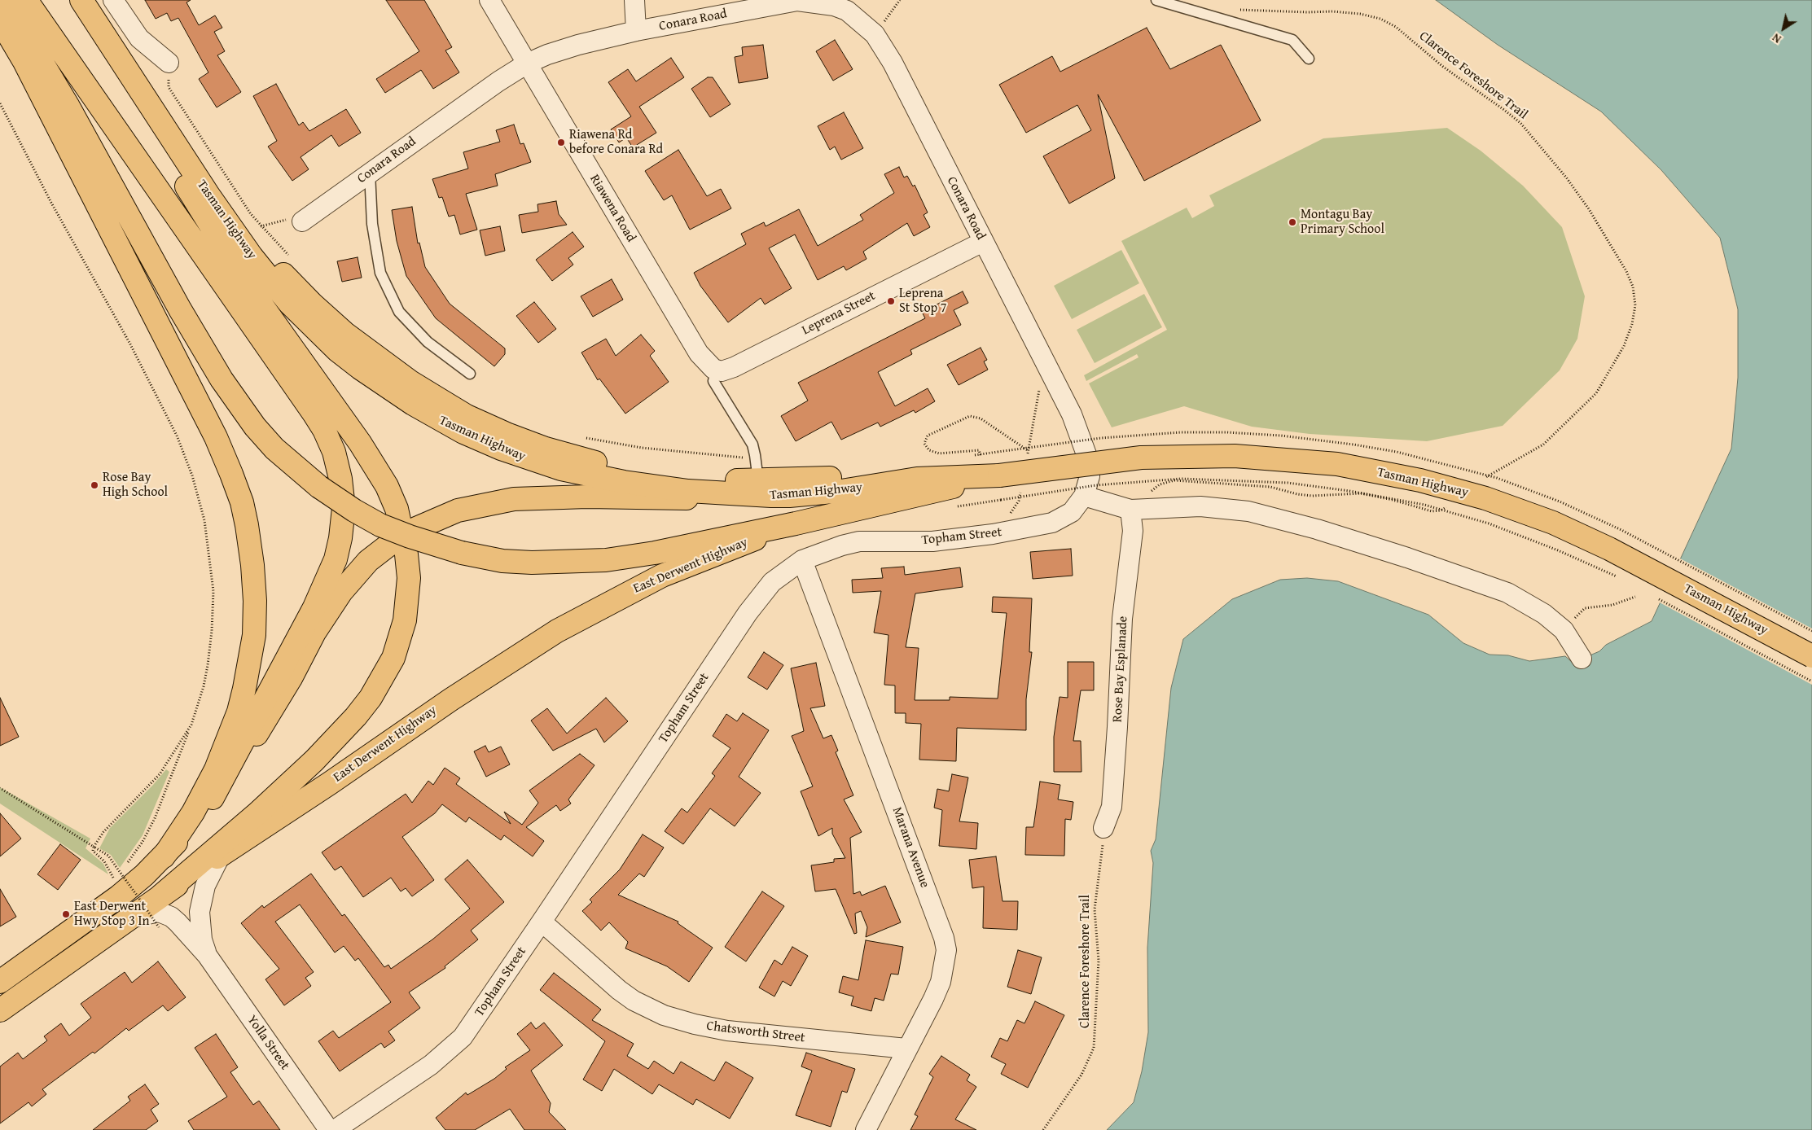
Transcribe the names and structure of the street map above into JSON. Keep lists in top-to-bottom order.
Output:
{
  "streets": {
    "main road": ["Tasman Highway", "East Derwent Highway"],
    "street": [
      "Conara Road",
      "Riawena Road",
      "Leprena Street",
      "Topham Street",
      "Rose Bay Esplanade",
      "Marana Avenue",
      "Chatsworth Street",
      "Yolla Street"
    ],
    "path": ["Clarence Foreshore Trail"]
  },
  "crossings": [
    ["Conara Road", "Riawena Road"],
    ["Conara Road", "Leprena Street"],
    ["Conara Road", "Topham Street"],
    ["Clarence Foreshore Trail", "Rose Bay Esplanade"],
    ["Riawena Road", "Leprena Street"],
    ["Tasman Highway", "East Derwent Highway"],
    ["Topham Street", "Marana Avenue"],
    ["Topham Street", "Chatsworth Street"],
    ["East Derwent Highway", "Yolla Street"],
    ["Marana Avenue", "Chatsworth Street"]
  ],
  "places": [
    "Riawena Rd before Conara Rd",
    "Montagu Bay Primary School",
    "Leprena St Stop 7",
    "Rose Bay High School",
    "East Derwent Hwy Stop 3 In"
  ],
  "north": "bottom left"
}
